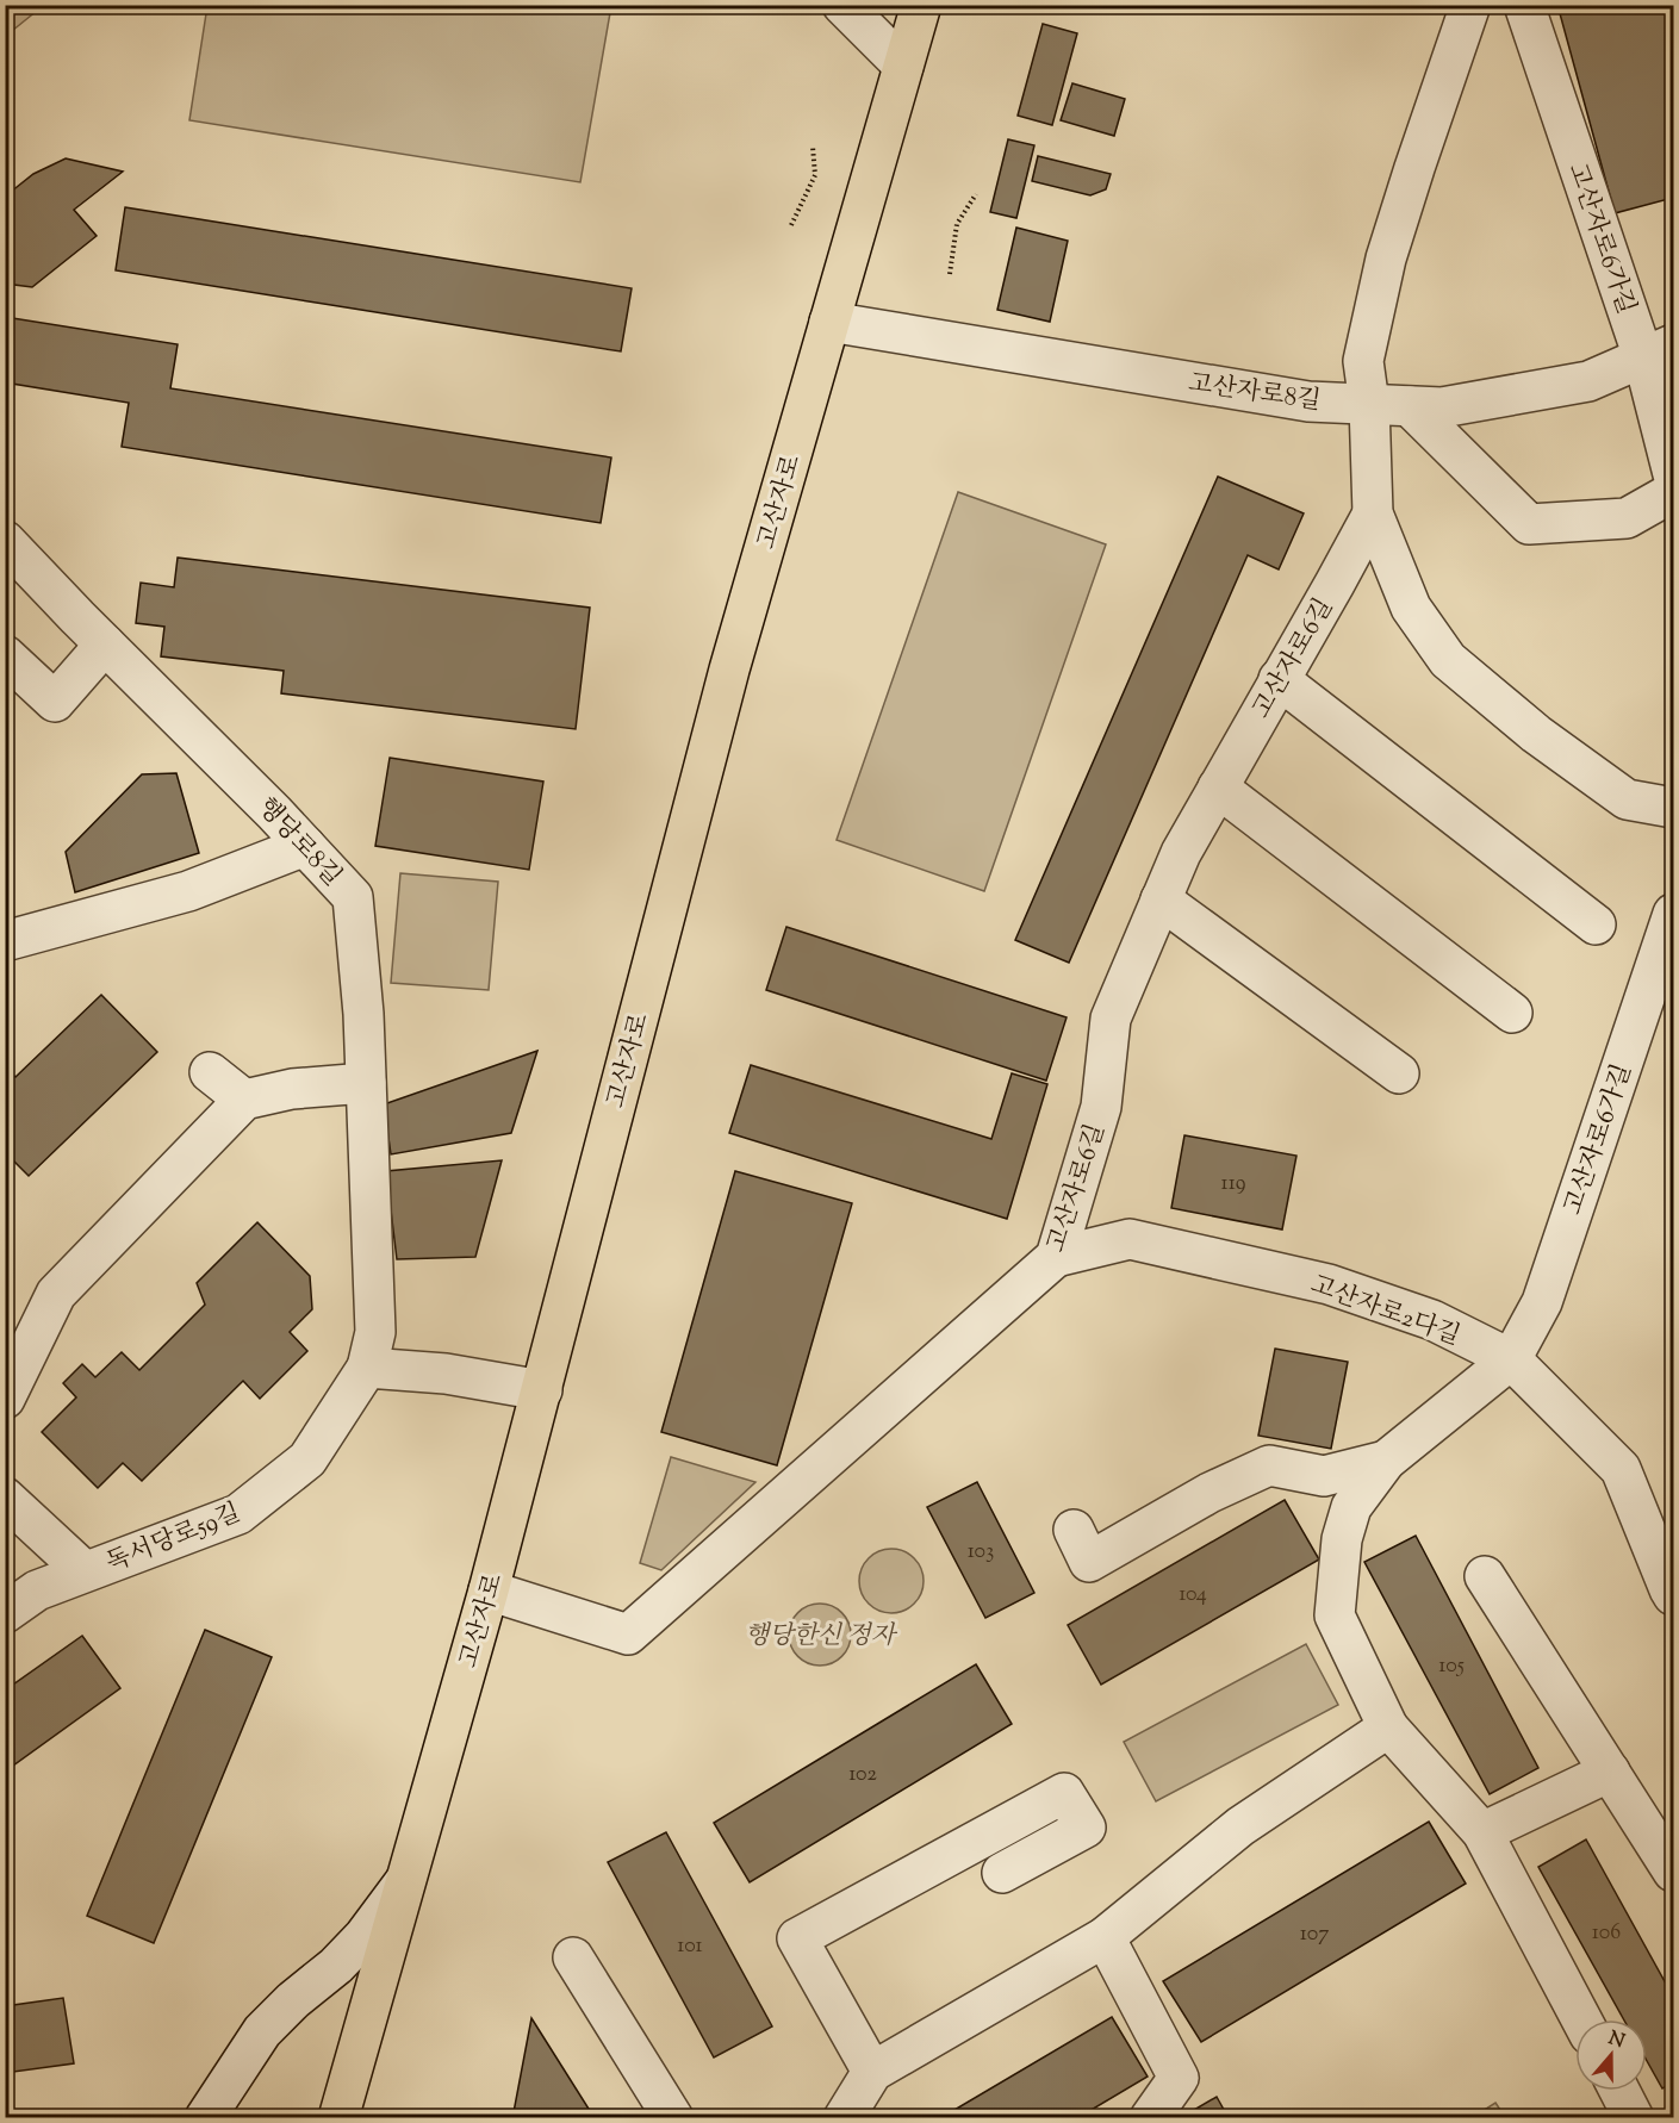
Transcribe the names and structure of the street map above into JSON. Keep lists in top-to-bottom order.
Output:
{
  "streets": {
    "main road": ["고산자로"],
    "street": [
      "고산자로6가길",
      "고산자로8길",
      "고산자로6길",
      "행당로8길",
      "고산자로2다길",
      "독서당로59길"
    ]
  },
  "crossings": [
    ["고산자로6가길", "고산자로8길"],
    ["고산자로6가길", "고산자로2다길"],
    ["고산자로8길", "고산자로"],
    ["고산자로", "고산자로6길"],
    ["고산자로6길", "고산자로2다길"],
    ["행당로8길", "독서당로59길"]
  ],
  "parks": ["행당한신 정자"],
  "house_numbers": [
    "119",
    "103",
    "104",
    "105",
    "102",
    "106",
    "107",
    "101"
  ],
  "north": "top"
}
